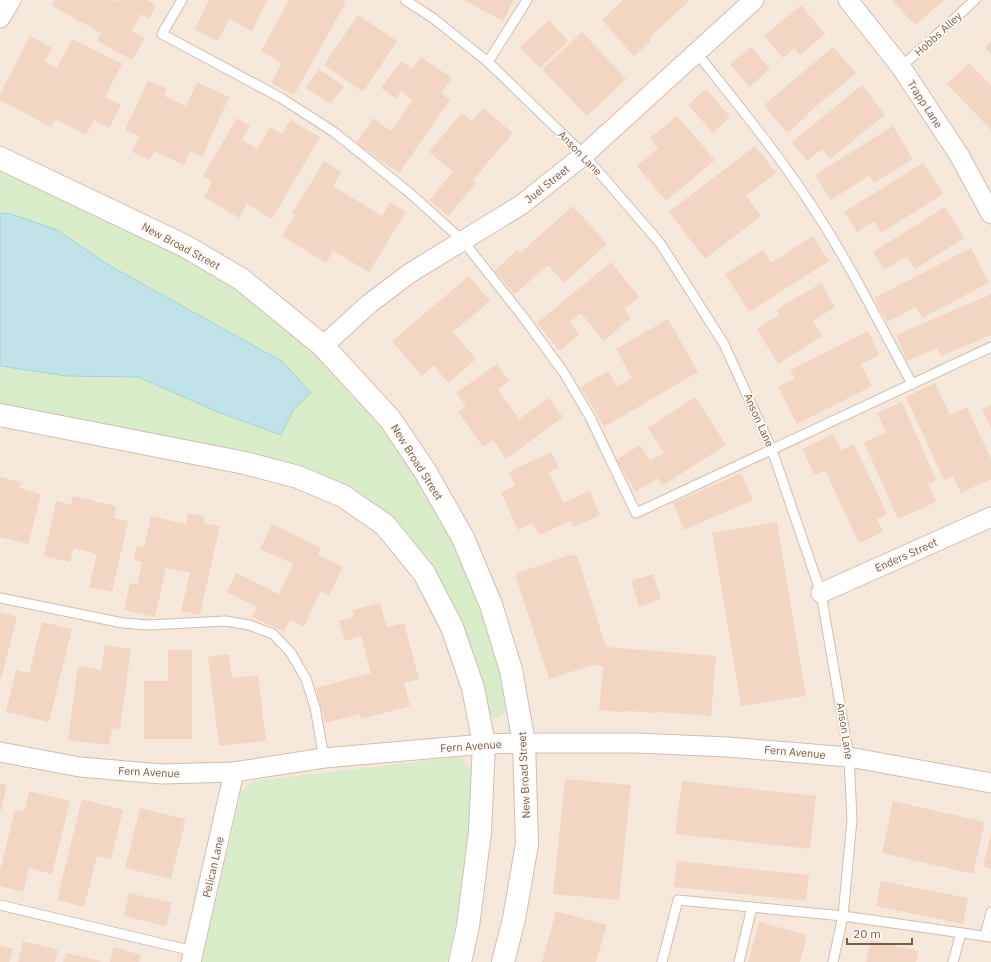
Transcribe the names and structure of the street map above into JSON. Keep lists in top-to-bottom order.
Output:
{
  "streets": {
    "street": [
      "Trapp Lane",
      "Juel Street",
      "New Broad Street",
      "Enders Street",
      "Fern Avenue",
      "Pelican Lane"
    ],
    "lane": ["Hobbs Alley", "Anson Lane"]
  },
  "crossings": [
    ["Hobbs Alley", "Trapp Lane"],
    ["Anson Lane", "Juel Street"],
    ["Anson Lane", "Enders Street"],
    ["Anson Lane", "Fern Avenue"],
    ["Juel Street", "New Broad Street"],
    ["New Broad Street", "Fern Avenue"],
    ["Fern Avenue", "Pelican Lane"]
  ],
  "scale_bar": "20 m"
}
